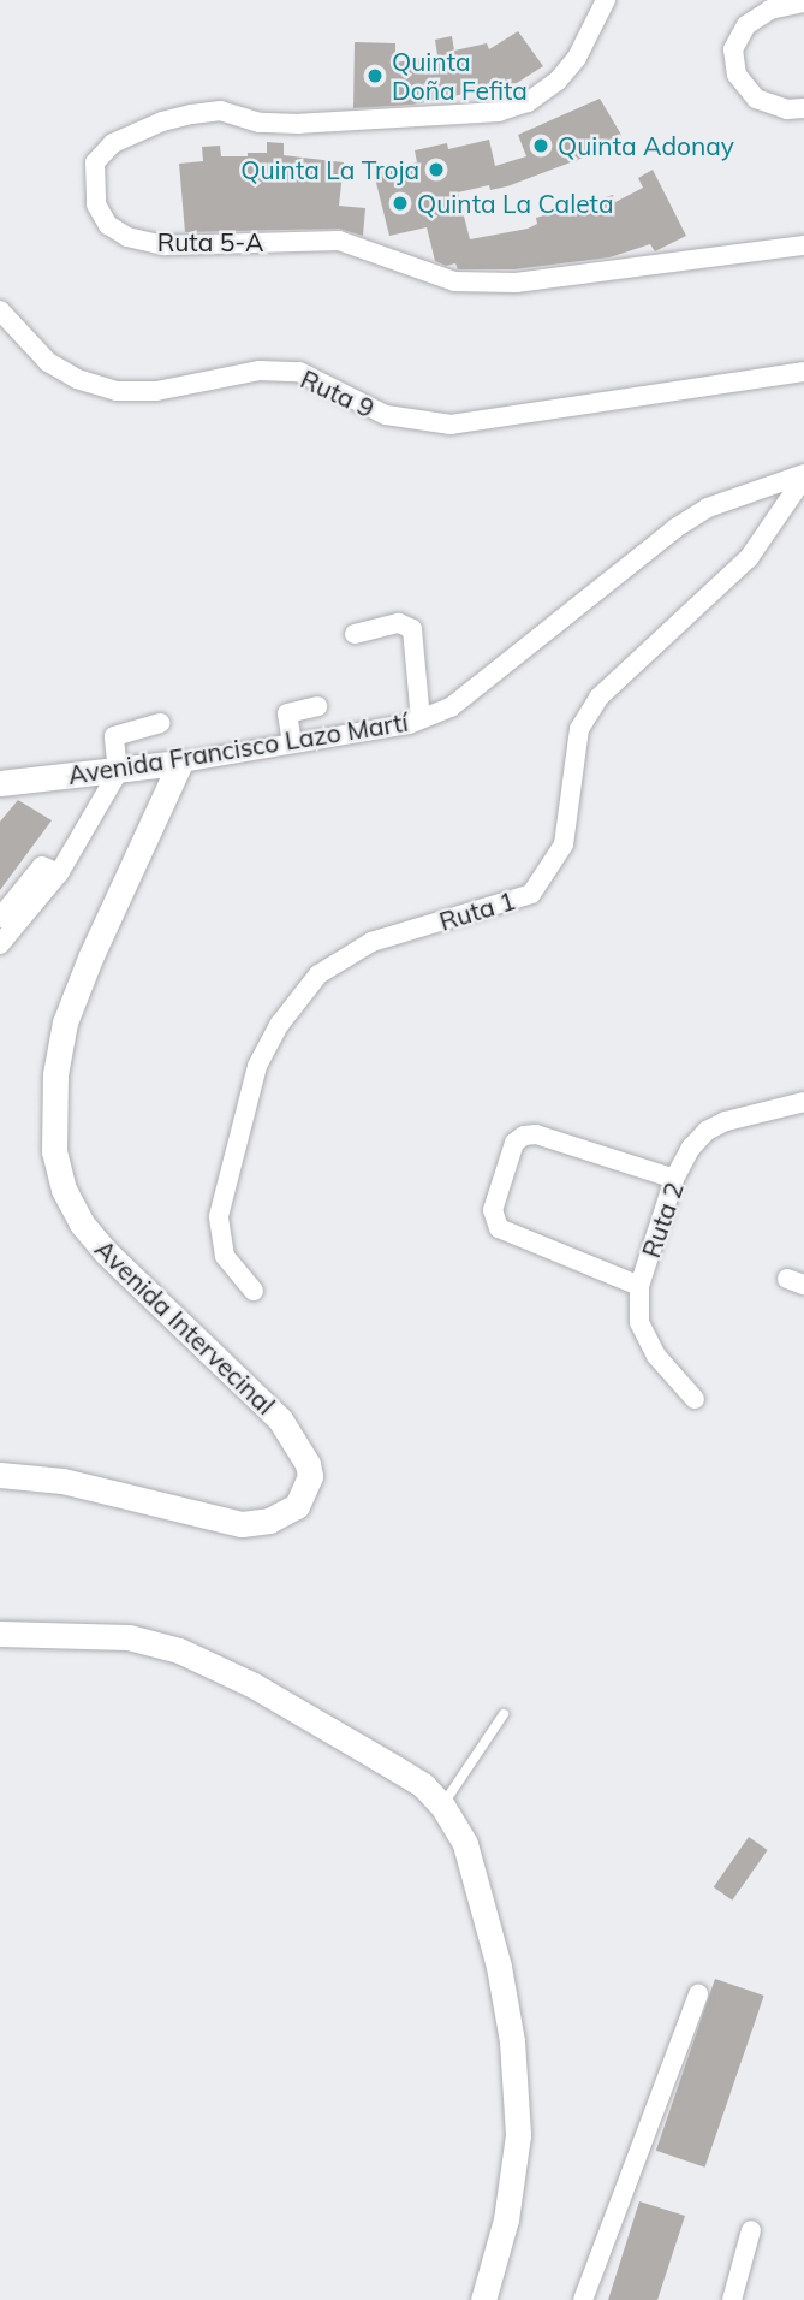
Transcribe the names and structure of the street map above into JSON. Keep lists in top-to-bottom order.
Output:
{
  "streets": {
    "main road": ["Avenida Francisco Lazo Martí", "Avenida Intervecinal"],
    "street": [
      "Ruta 5-A",
      "Ruta 9",
      "Ruta 1",
      "Ruta 2"
    ]
  },
  "crossings": [
    ["Avenida Francisco Lazo Martí", "Ruta 1"],
    ["Avenida Francisco Lazo Martí", "Avenida Intervecinal"]
  ],
  "places": [
    "Quinta Doña Fefita",
    "Quinta Adonay",
    "Quinta La Troja",
    "Quinta La Caleta"
  ]
}
